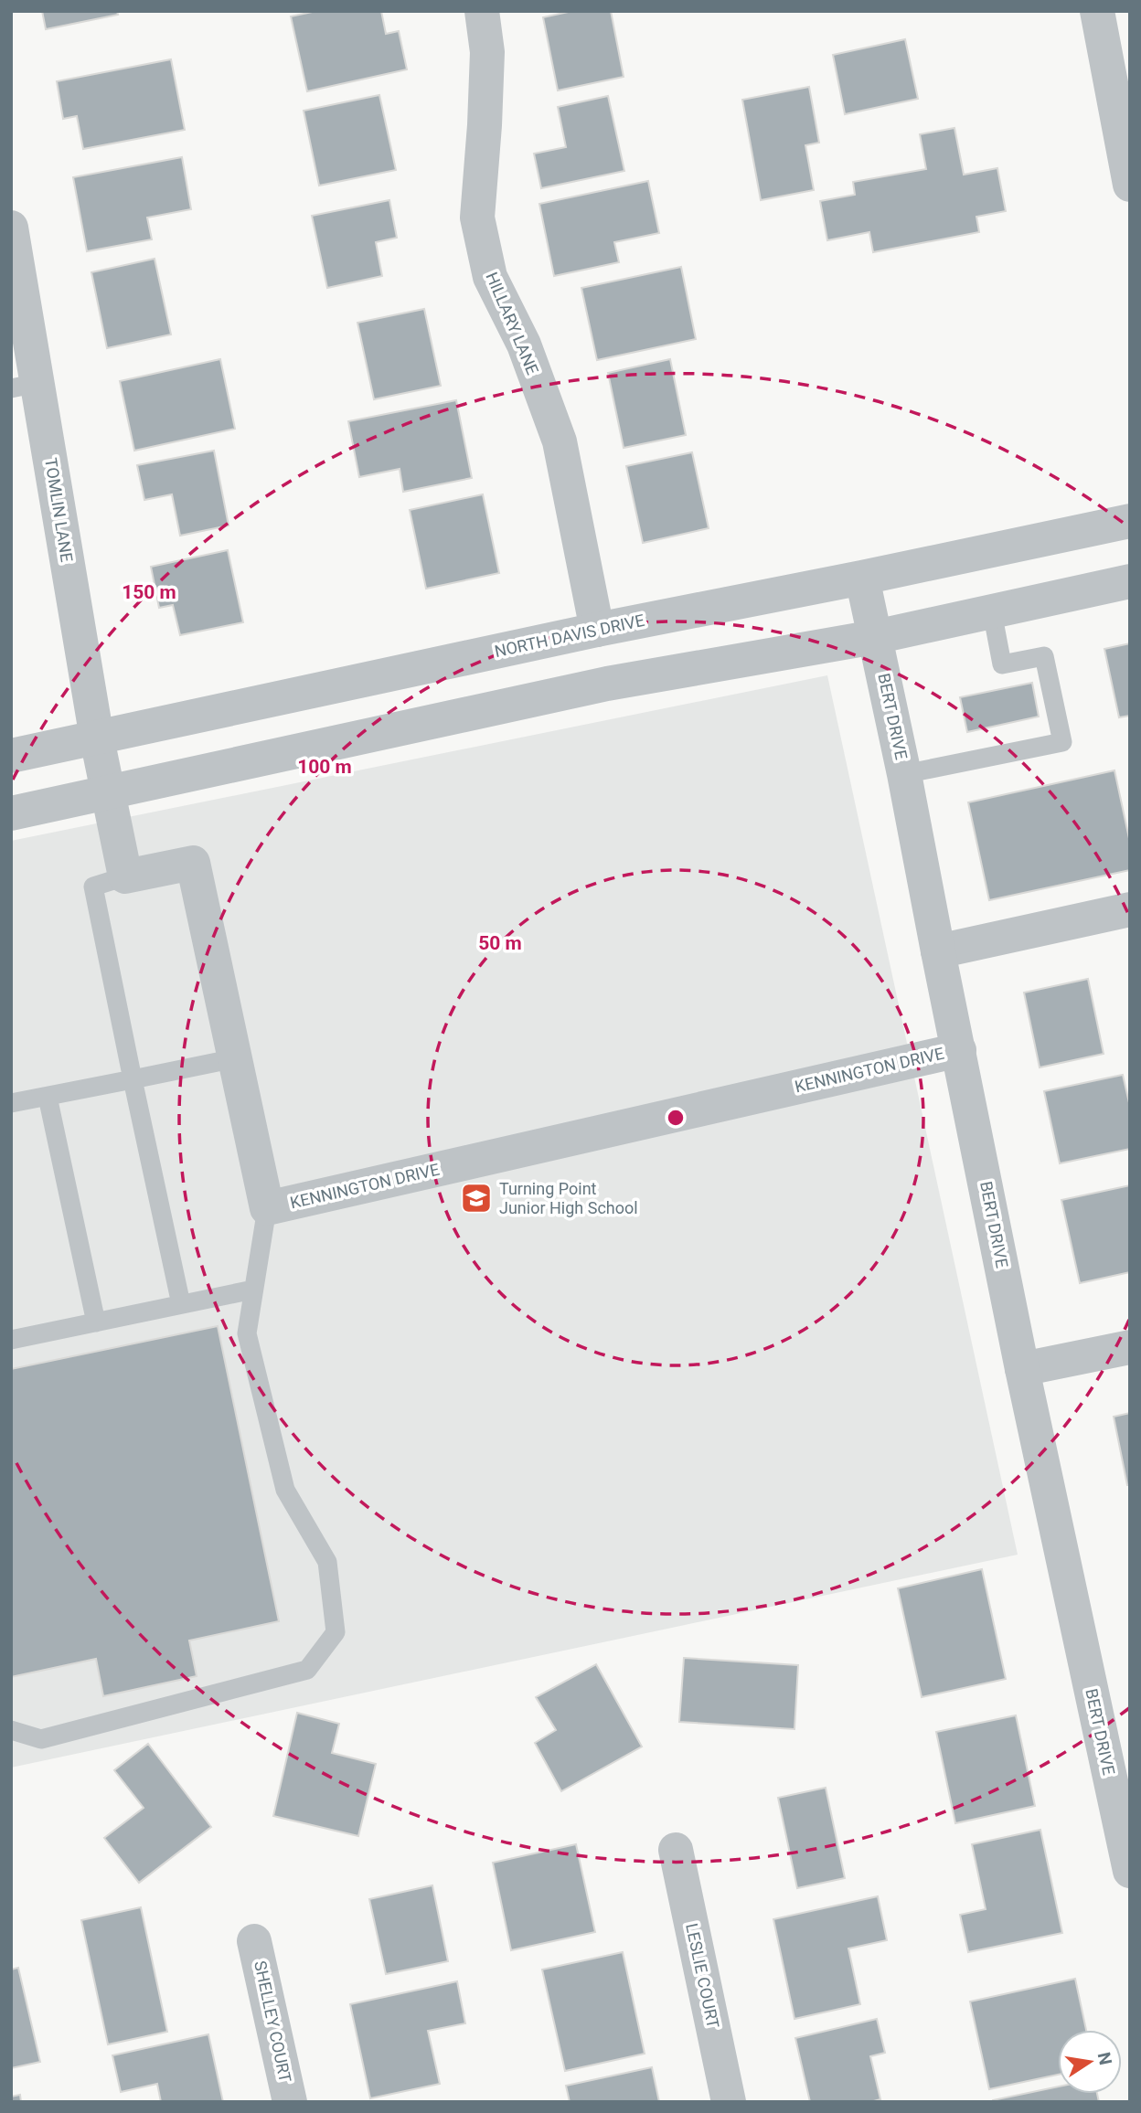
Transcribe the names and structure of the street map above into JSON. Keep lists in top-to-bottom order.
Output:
{
  "streets": {
    "street": [
      "HILLARY LANE",
      "TOMLIN LANE",
      "NORTH DAVIS DRIVE",
      "BERT DRIVE",
      "KENNINGTON DRIVE",
      "LESLIE COURT",
      "SHELLEY COURT"
    ]
  },
  "crossings": [
    ["HILLARY LANE", "NORTH DAVIS DRIVE"],
    ["TOMLIN LANE", "NORTH DAVIS DRIVE"],
    ["NORTH DAVIS DRIVE", "BERT DRIVE"],
    ["BERT DRIVE", "KENNINGTON DRIVE"]
  ],
  "places": {
    "school or university": ["Turning Point Junior High School"]
  },
  "north": "right",
  "rings": ["150 m", "100 m", "50 m"]
}
